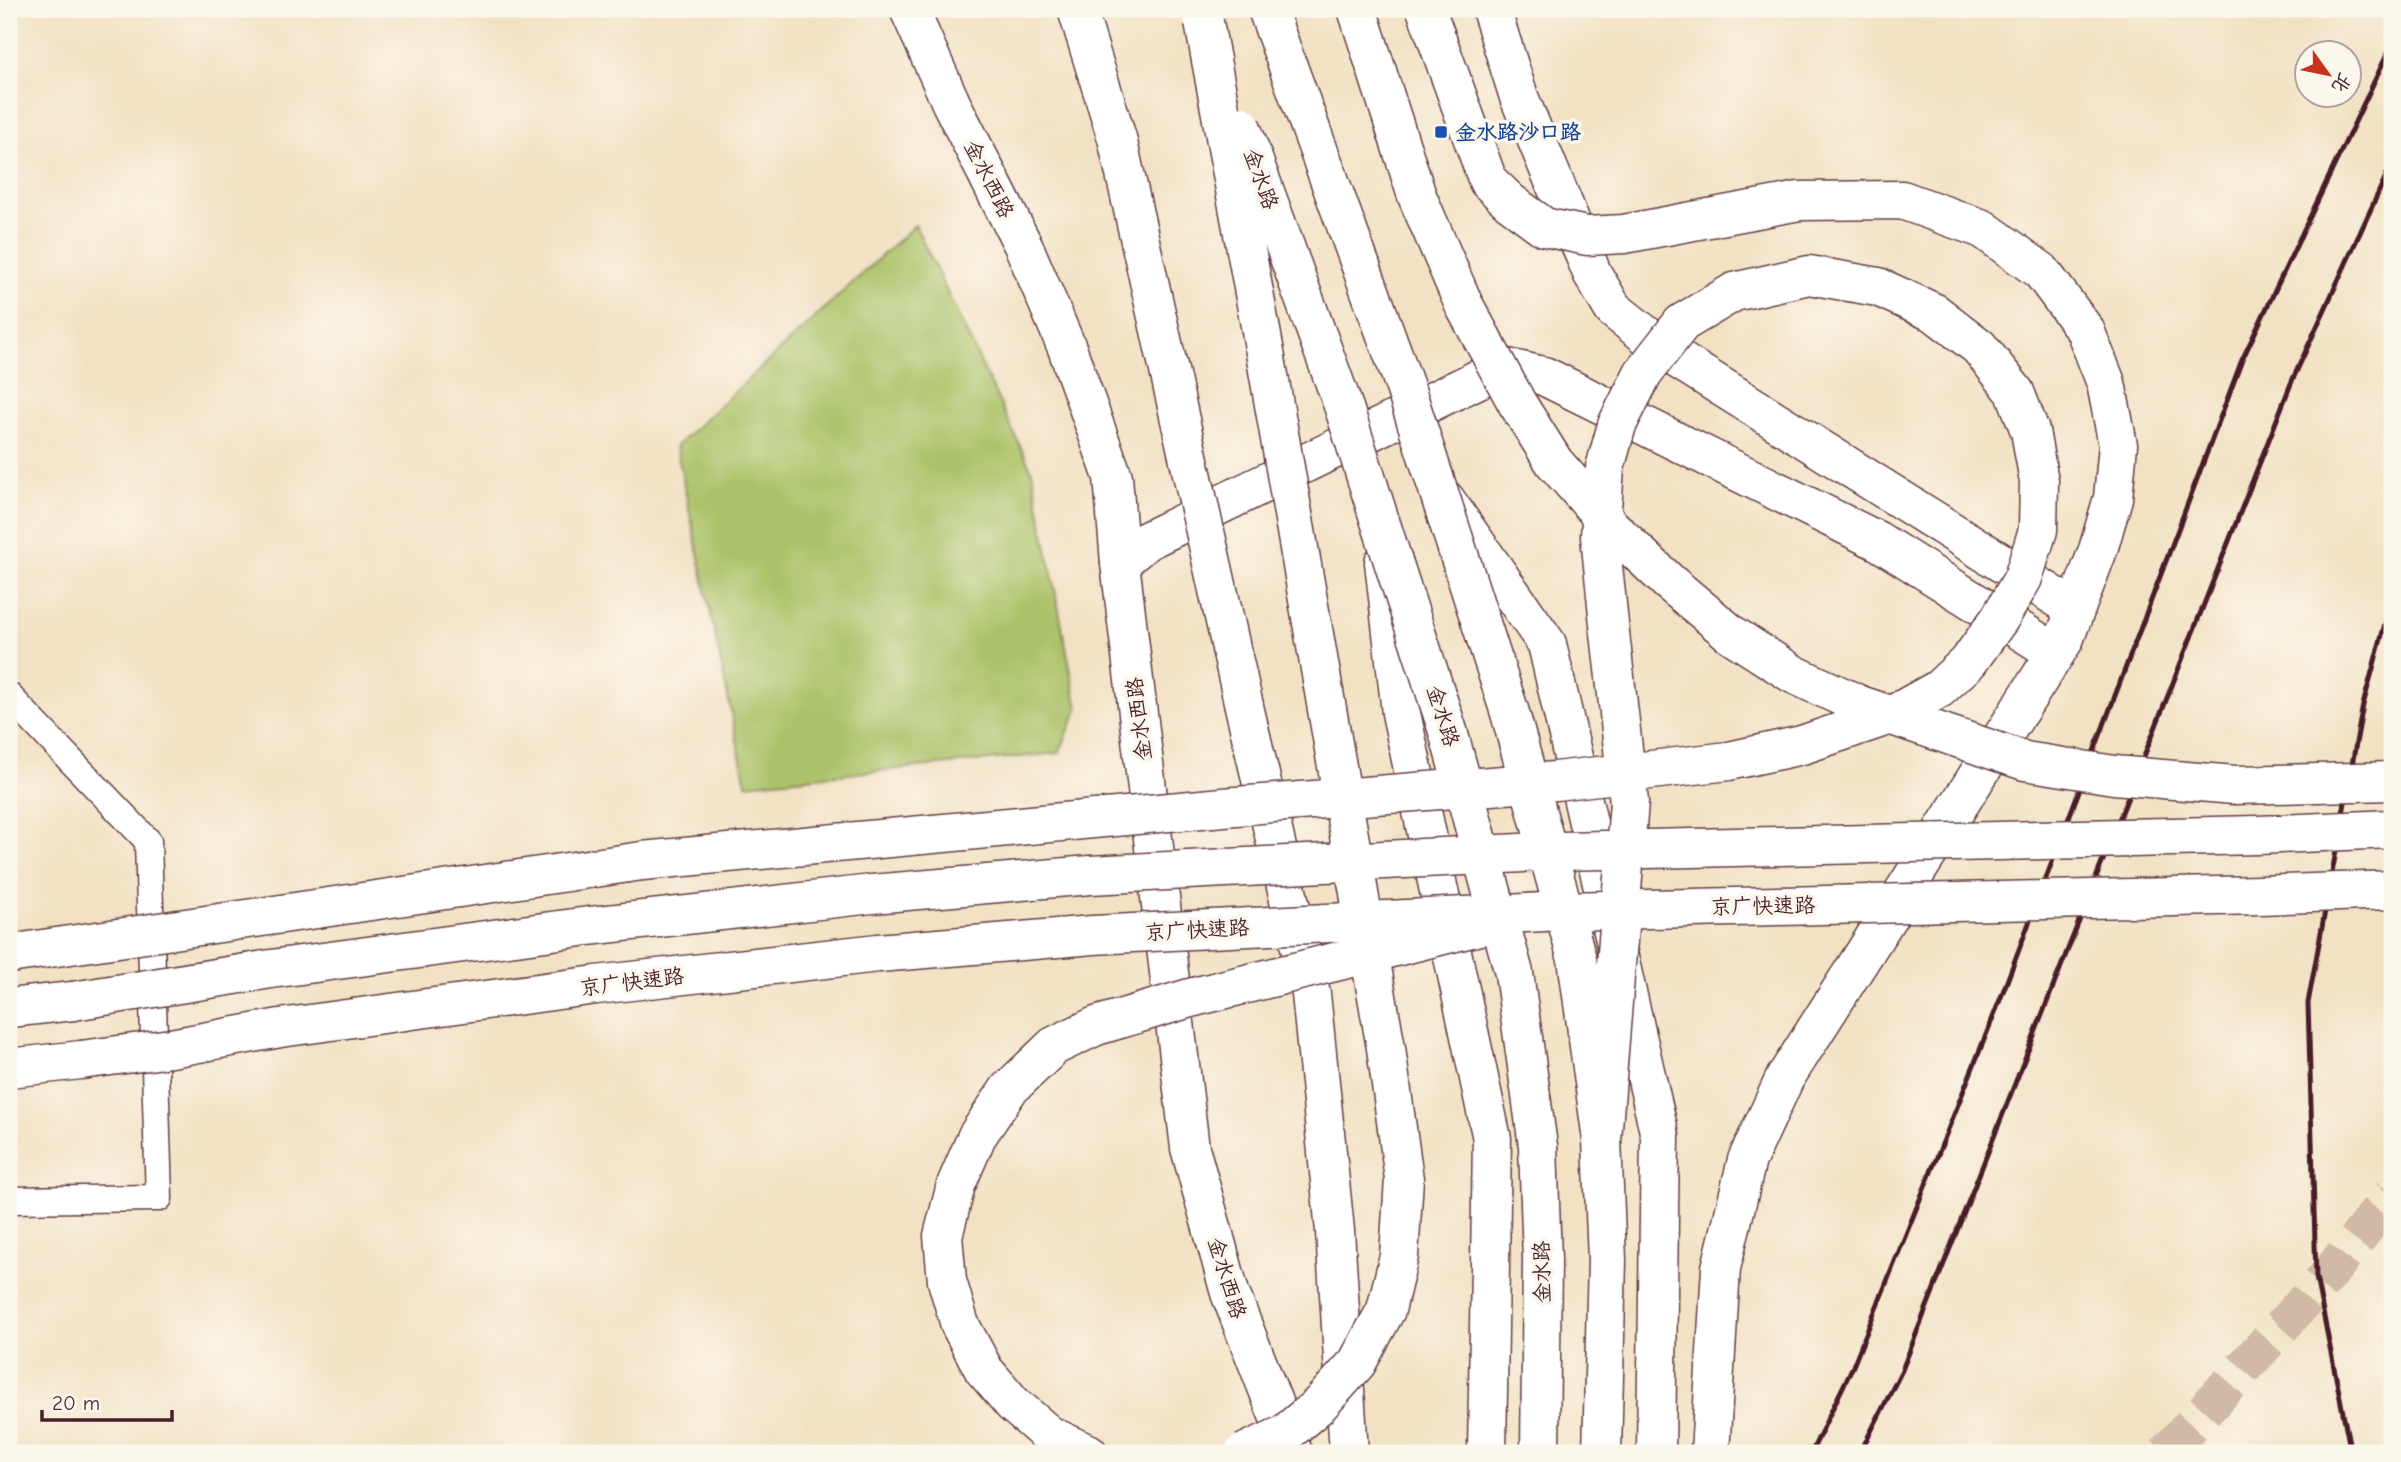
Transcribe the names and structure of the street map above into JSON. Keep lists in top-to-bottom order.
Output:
{
  "streets": {
    "main road": ["金水西路", "金水路", "京广快速路"]
  },
  "places": {
    "transit": ["金水路沙口路"]
  },
  "scale_bar": "20 m",
  "north": "bottom right"
}
